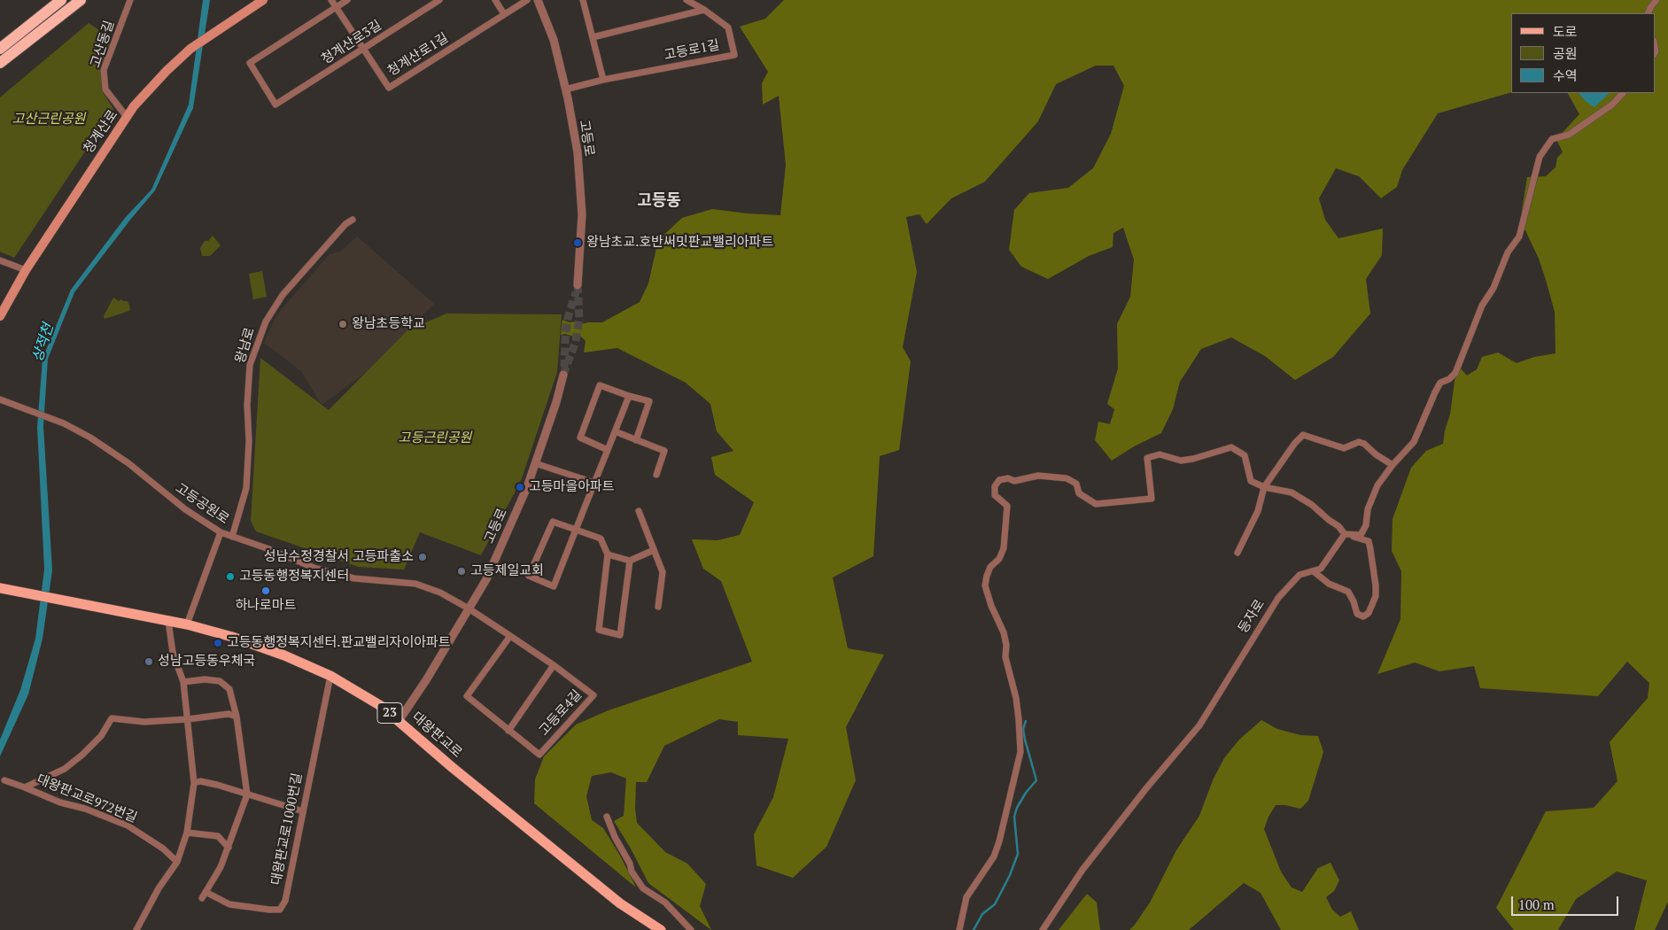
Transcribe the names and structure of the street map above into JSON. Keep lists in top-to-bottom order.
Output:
{
  "streets": {
    "main road": ["청계산로", "23", "대왕판교로"],
    "street": [
      "청계산로3길",
      "고산동길",
      "고등로1길",
      "청계산로1길",
      "고등로",
      "왕남로",
      "고등공원로",
      "등자로",
      "고등로4길",
      "대왕판교로972번길",
      "대왕판교로1000번길"
    ]
  },
  "crossings": [
    ["청계산로3길", "청계산로1길"],
    ["고산동길", "청계산로"],
    ["고등로1길", "고등로"],
    ["고등로", "고등공원로"],
    ["고등로", "고등로4길"],
    ["고등로", "대왕판교로"],
    ["왕남로", "고등공원로"],
    ["고등공원로", "고등로4길"],
    ["대왕판교로", "대왕판교로1000번길"]
  ],
  "districts": ["고등동"],
  "water": ["상적천"],
  "parks": ["고산근린공원", "고등근린공원"],
  "places": [
    "왕남초교.호반써밋판교밸리아파트",
    "왕남초등학교",
    "고등마을아파트",
    "성남수정경찰서 고등파출소",
    "고등제일교회",
    "고등동행정복지센터",
    "하나로마트",
    "고등동행정복지센터.판교밸리자이아파트",
    "성남고등동우체국"
  ],
  "legend": ["도로", "공원", "수역"],
  "scale_bar": "100 m"
}
